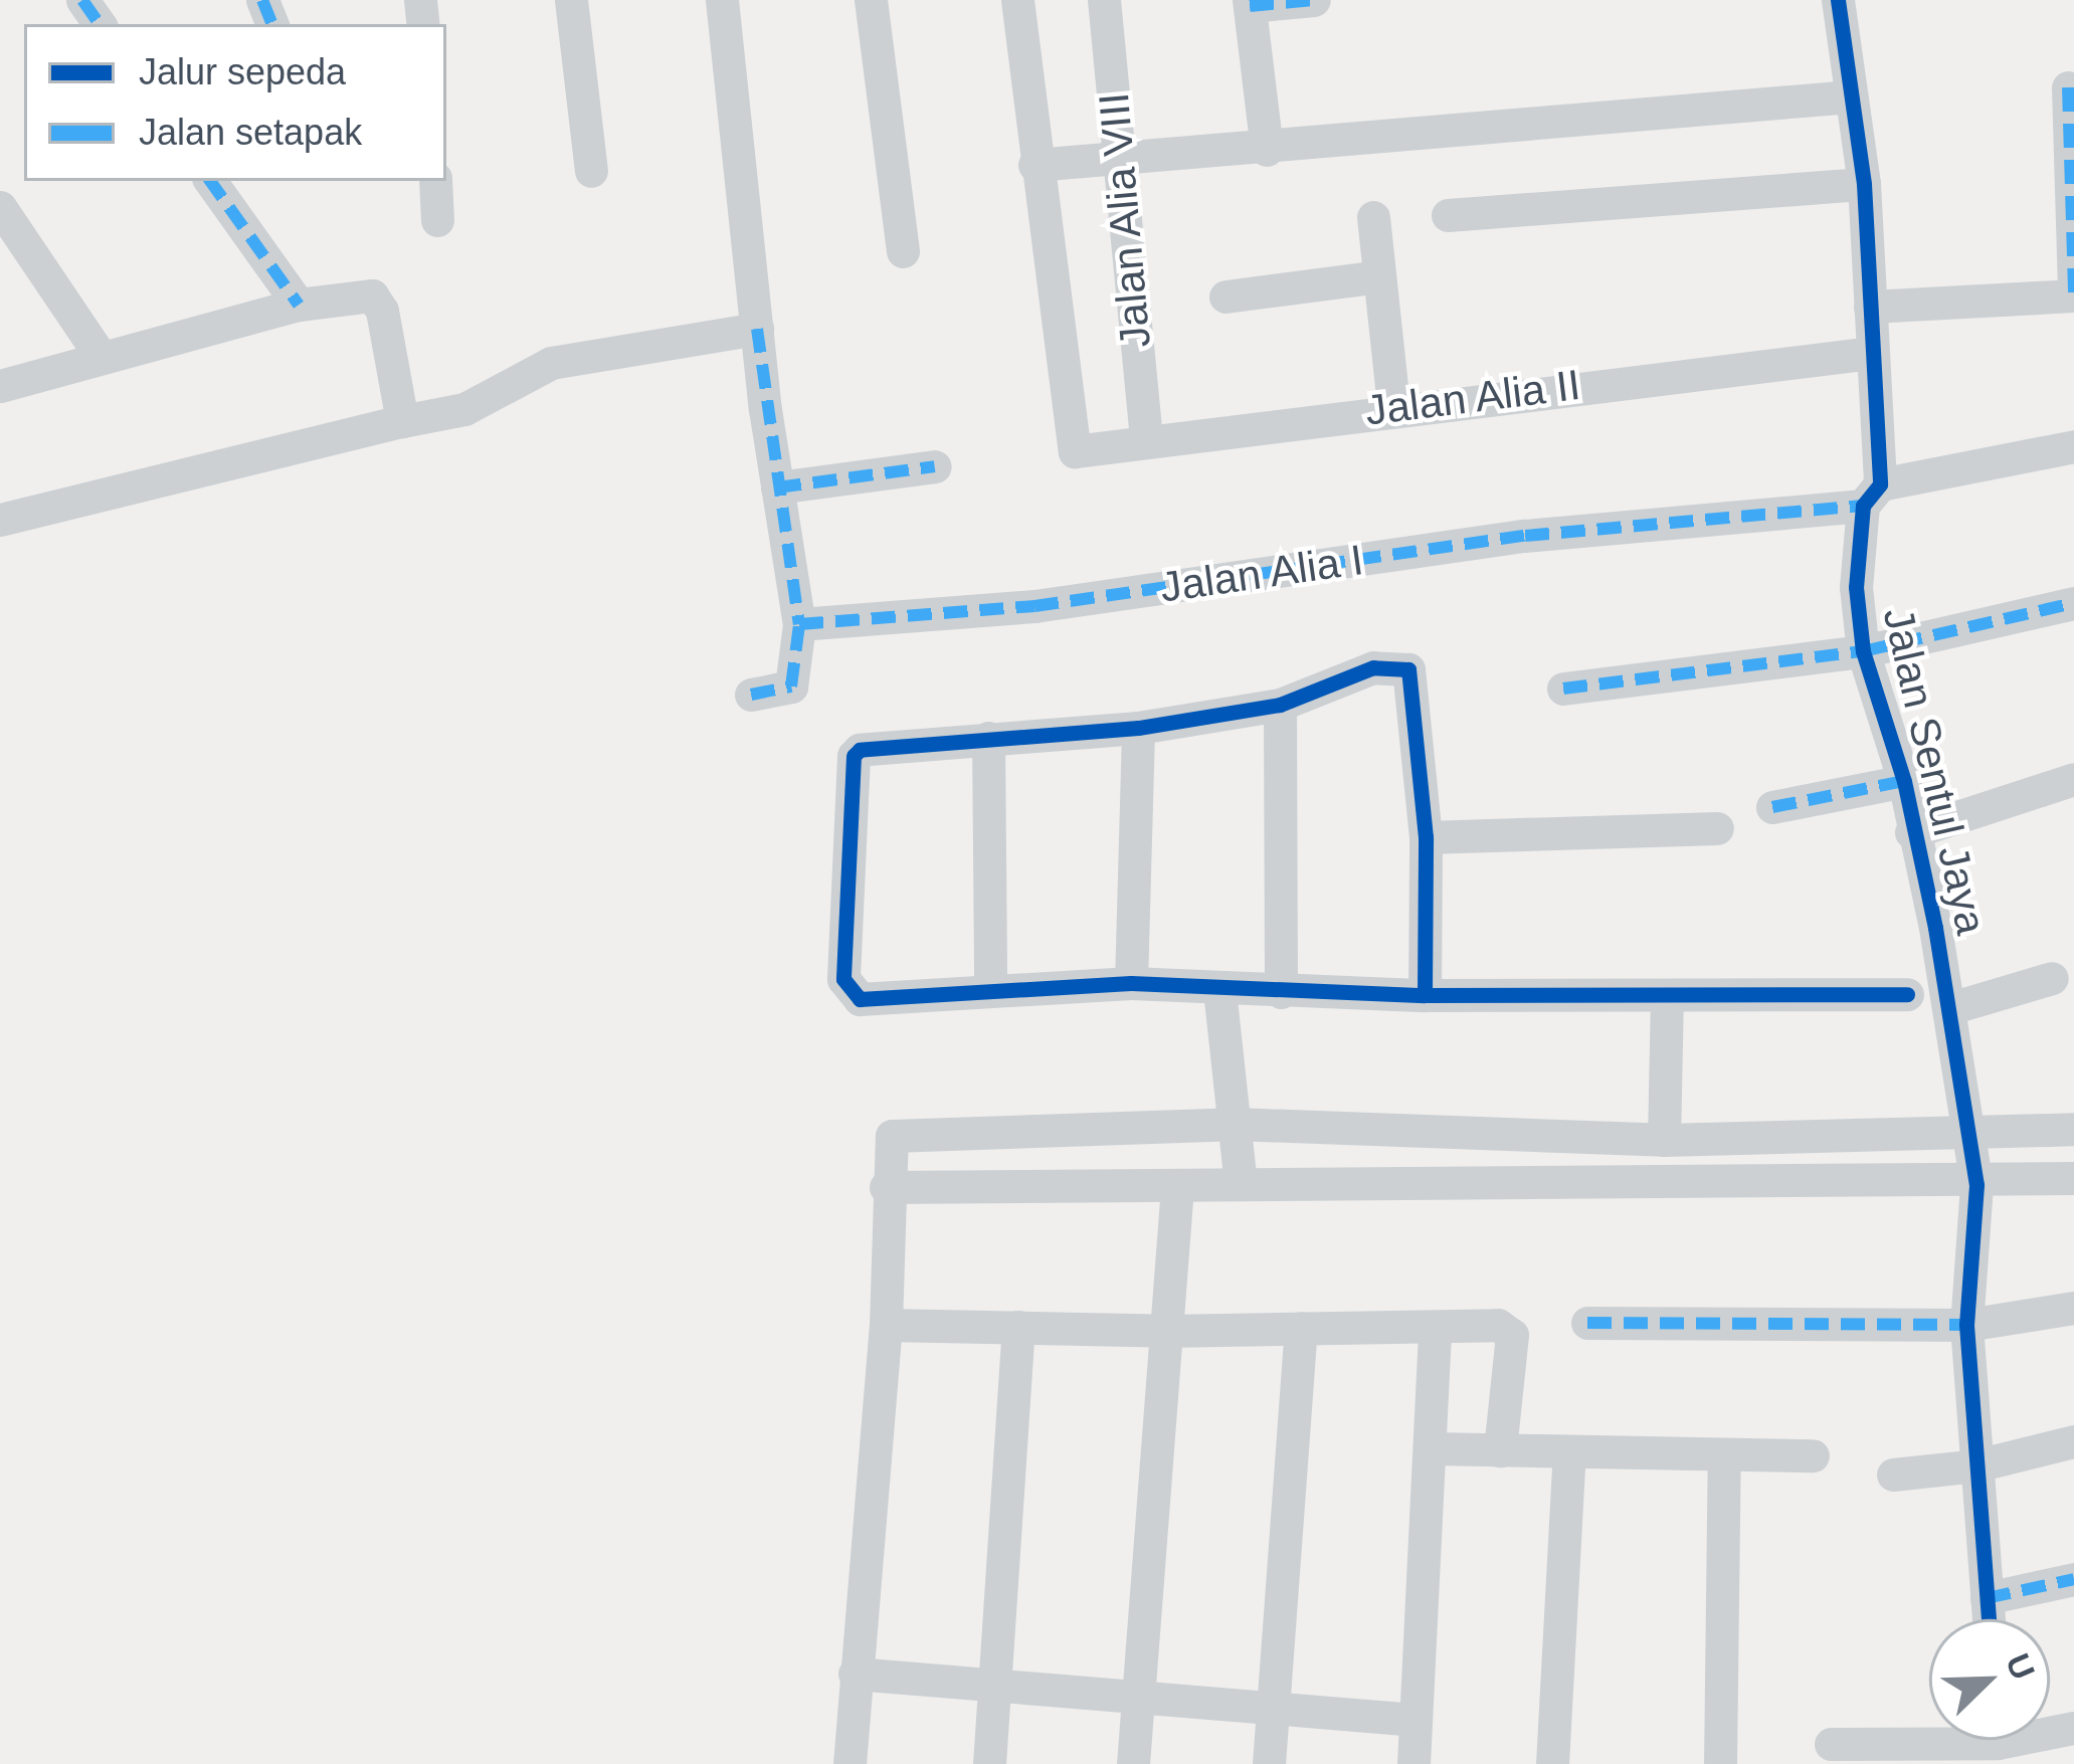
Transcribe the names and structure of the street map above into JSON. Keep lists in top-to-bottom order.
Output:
{
  "streets": {
    "street": [
      "Jalan Alia VIII",
      "Jalan Alia II",
      "Jalan Alia I",
      "Jalan Sentul Jaya"
    ]
  },
  "crossings": [
    ["Jalan Alia VIII", "Jalan Alia II"],
    ["Jalan Alia II", "Jalan Sentul Jaya"],
    ["Jalan Alia I", "Jalan Sentul Jaya"]
  ],
  "legend": ["Jalur sepeda", "Jalan setapak"],
  "north": "top right"
}
